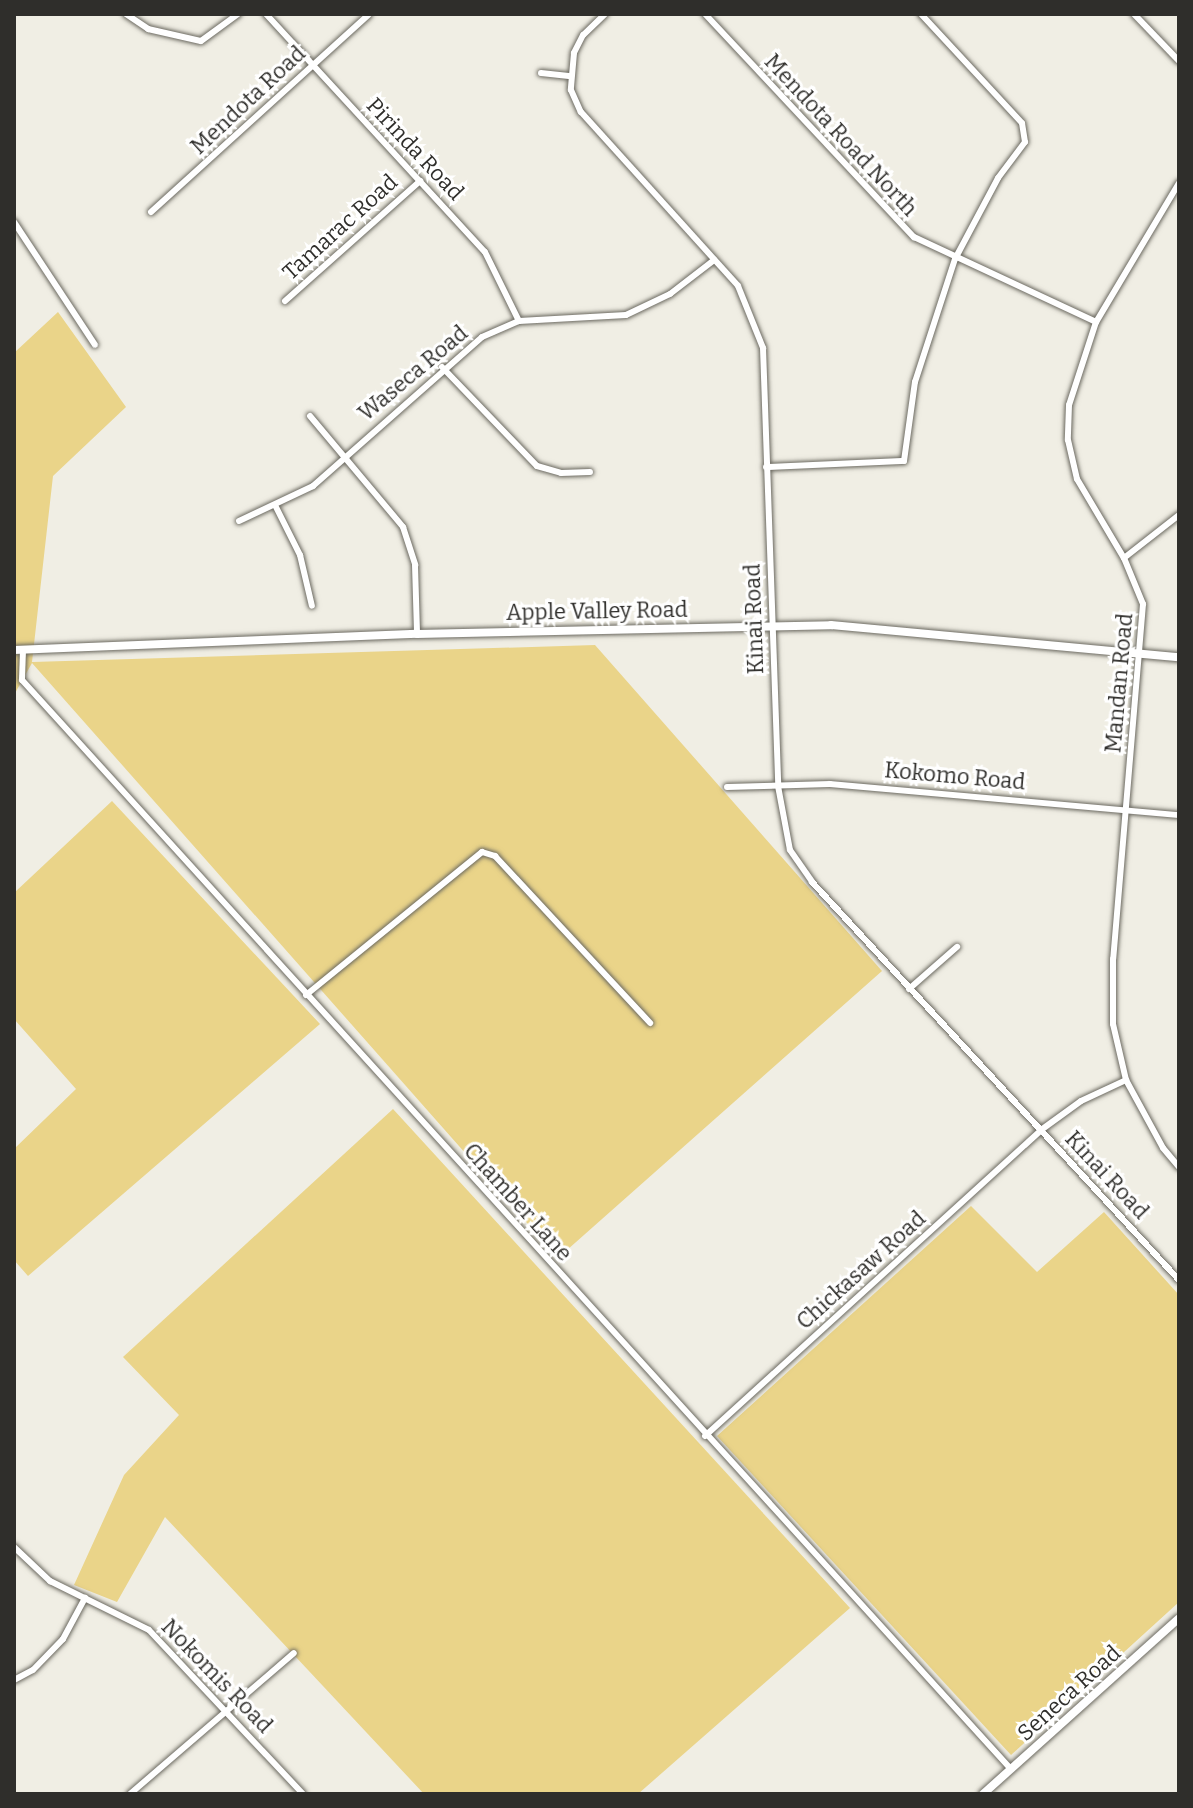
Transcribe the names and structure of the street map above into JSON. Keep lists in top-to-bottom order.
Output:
{
  "streets": {
    "main road": ["Apple Valley Road", "Seneca Road"],
    "street": [
      "Mendota Road",
      "Mendota Road North",
      "Pirinda Road",
      "Tamarac Road",
      "Waseca Road",
      "Kinai Road",
      "Mandan Road",
      "Kokomo Road",
      "Chamber Lane",
      "Chickasaw Road",
      "Nokomis Road"
    ]
  },
  "crossings": [
    ["Mendota Road", "Pirinda Road"],
    ["Mendota Road North", "Mandan Road"],
    ["Pirinda Road", "Tamarac Road"],
    ["Pirinda Road", "Waseca Road"],
    ["Waseca Road", "Kinai Road"],
    ["Apple Valley Road", "Kinai Road"],
    ["Apple Valley Road", "Mandan Road"],
    ["Apple Valley Road", "Chamber Lane"],
    ["Kinai Road", "Mandan Road"],
    ["Kinai Road", "Kokomo Road"],
    ["Kinai Road", "Chickasaw Road"],
    ["Mandan Road", "Kokomo Road"],
    ["Chamber Lane", "Chickasaw Road"],
    ["Chamber Lane", "Seneca Road"]
  ]
}
